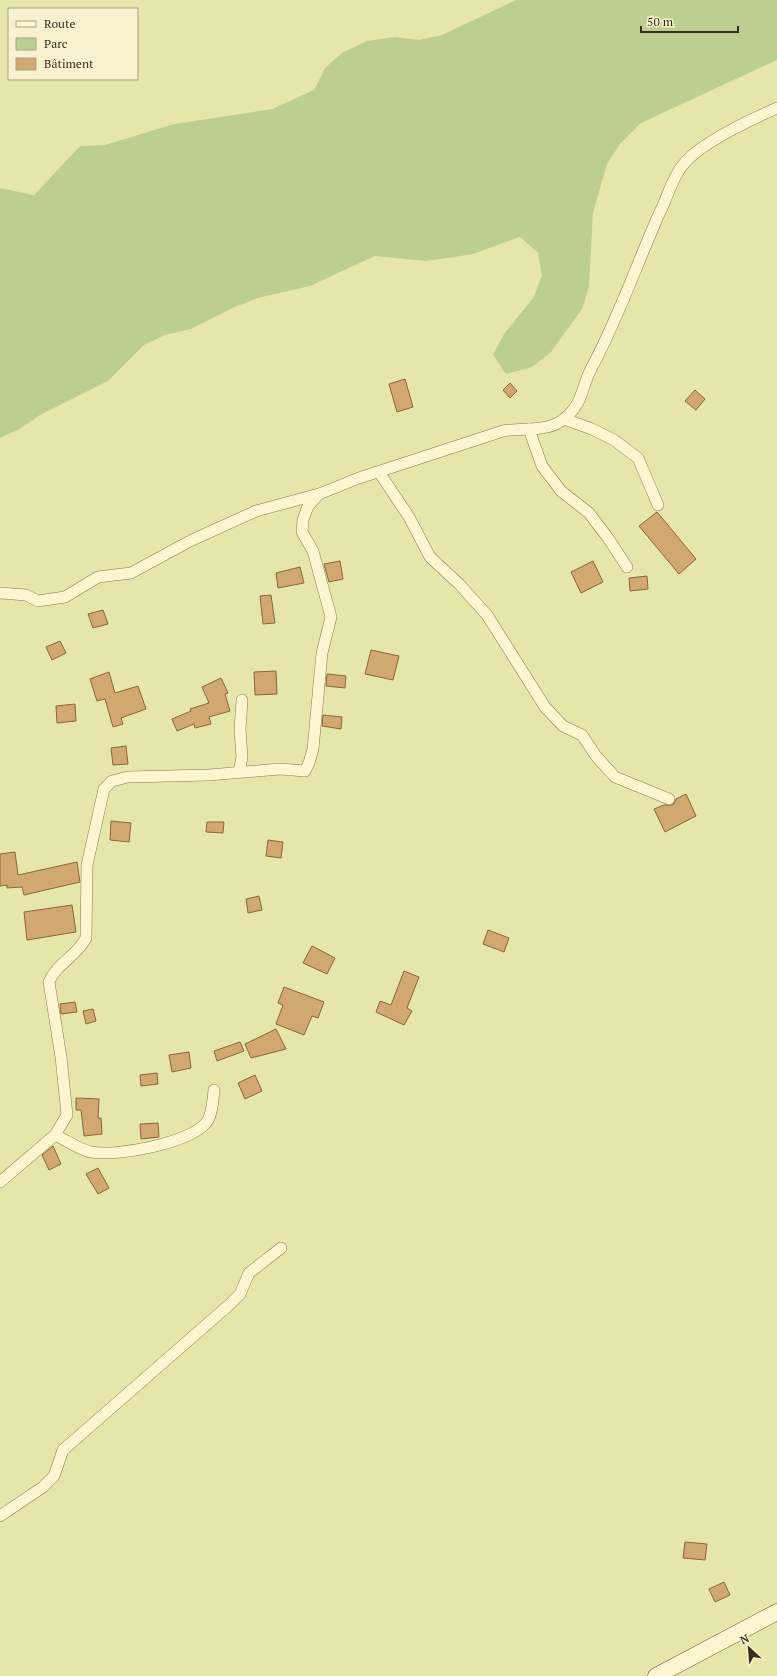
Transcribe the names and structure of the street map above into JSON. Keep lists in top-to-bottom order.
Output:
{
  "legend": ["Route", "Parc", "Bâtiment"],
  "scale_bar": "50 m",
  "north": "top left"
}
